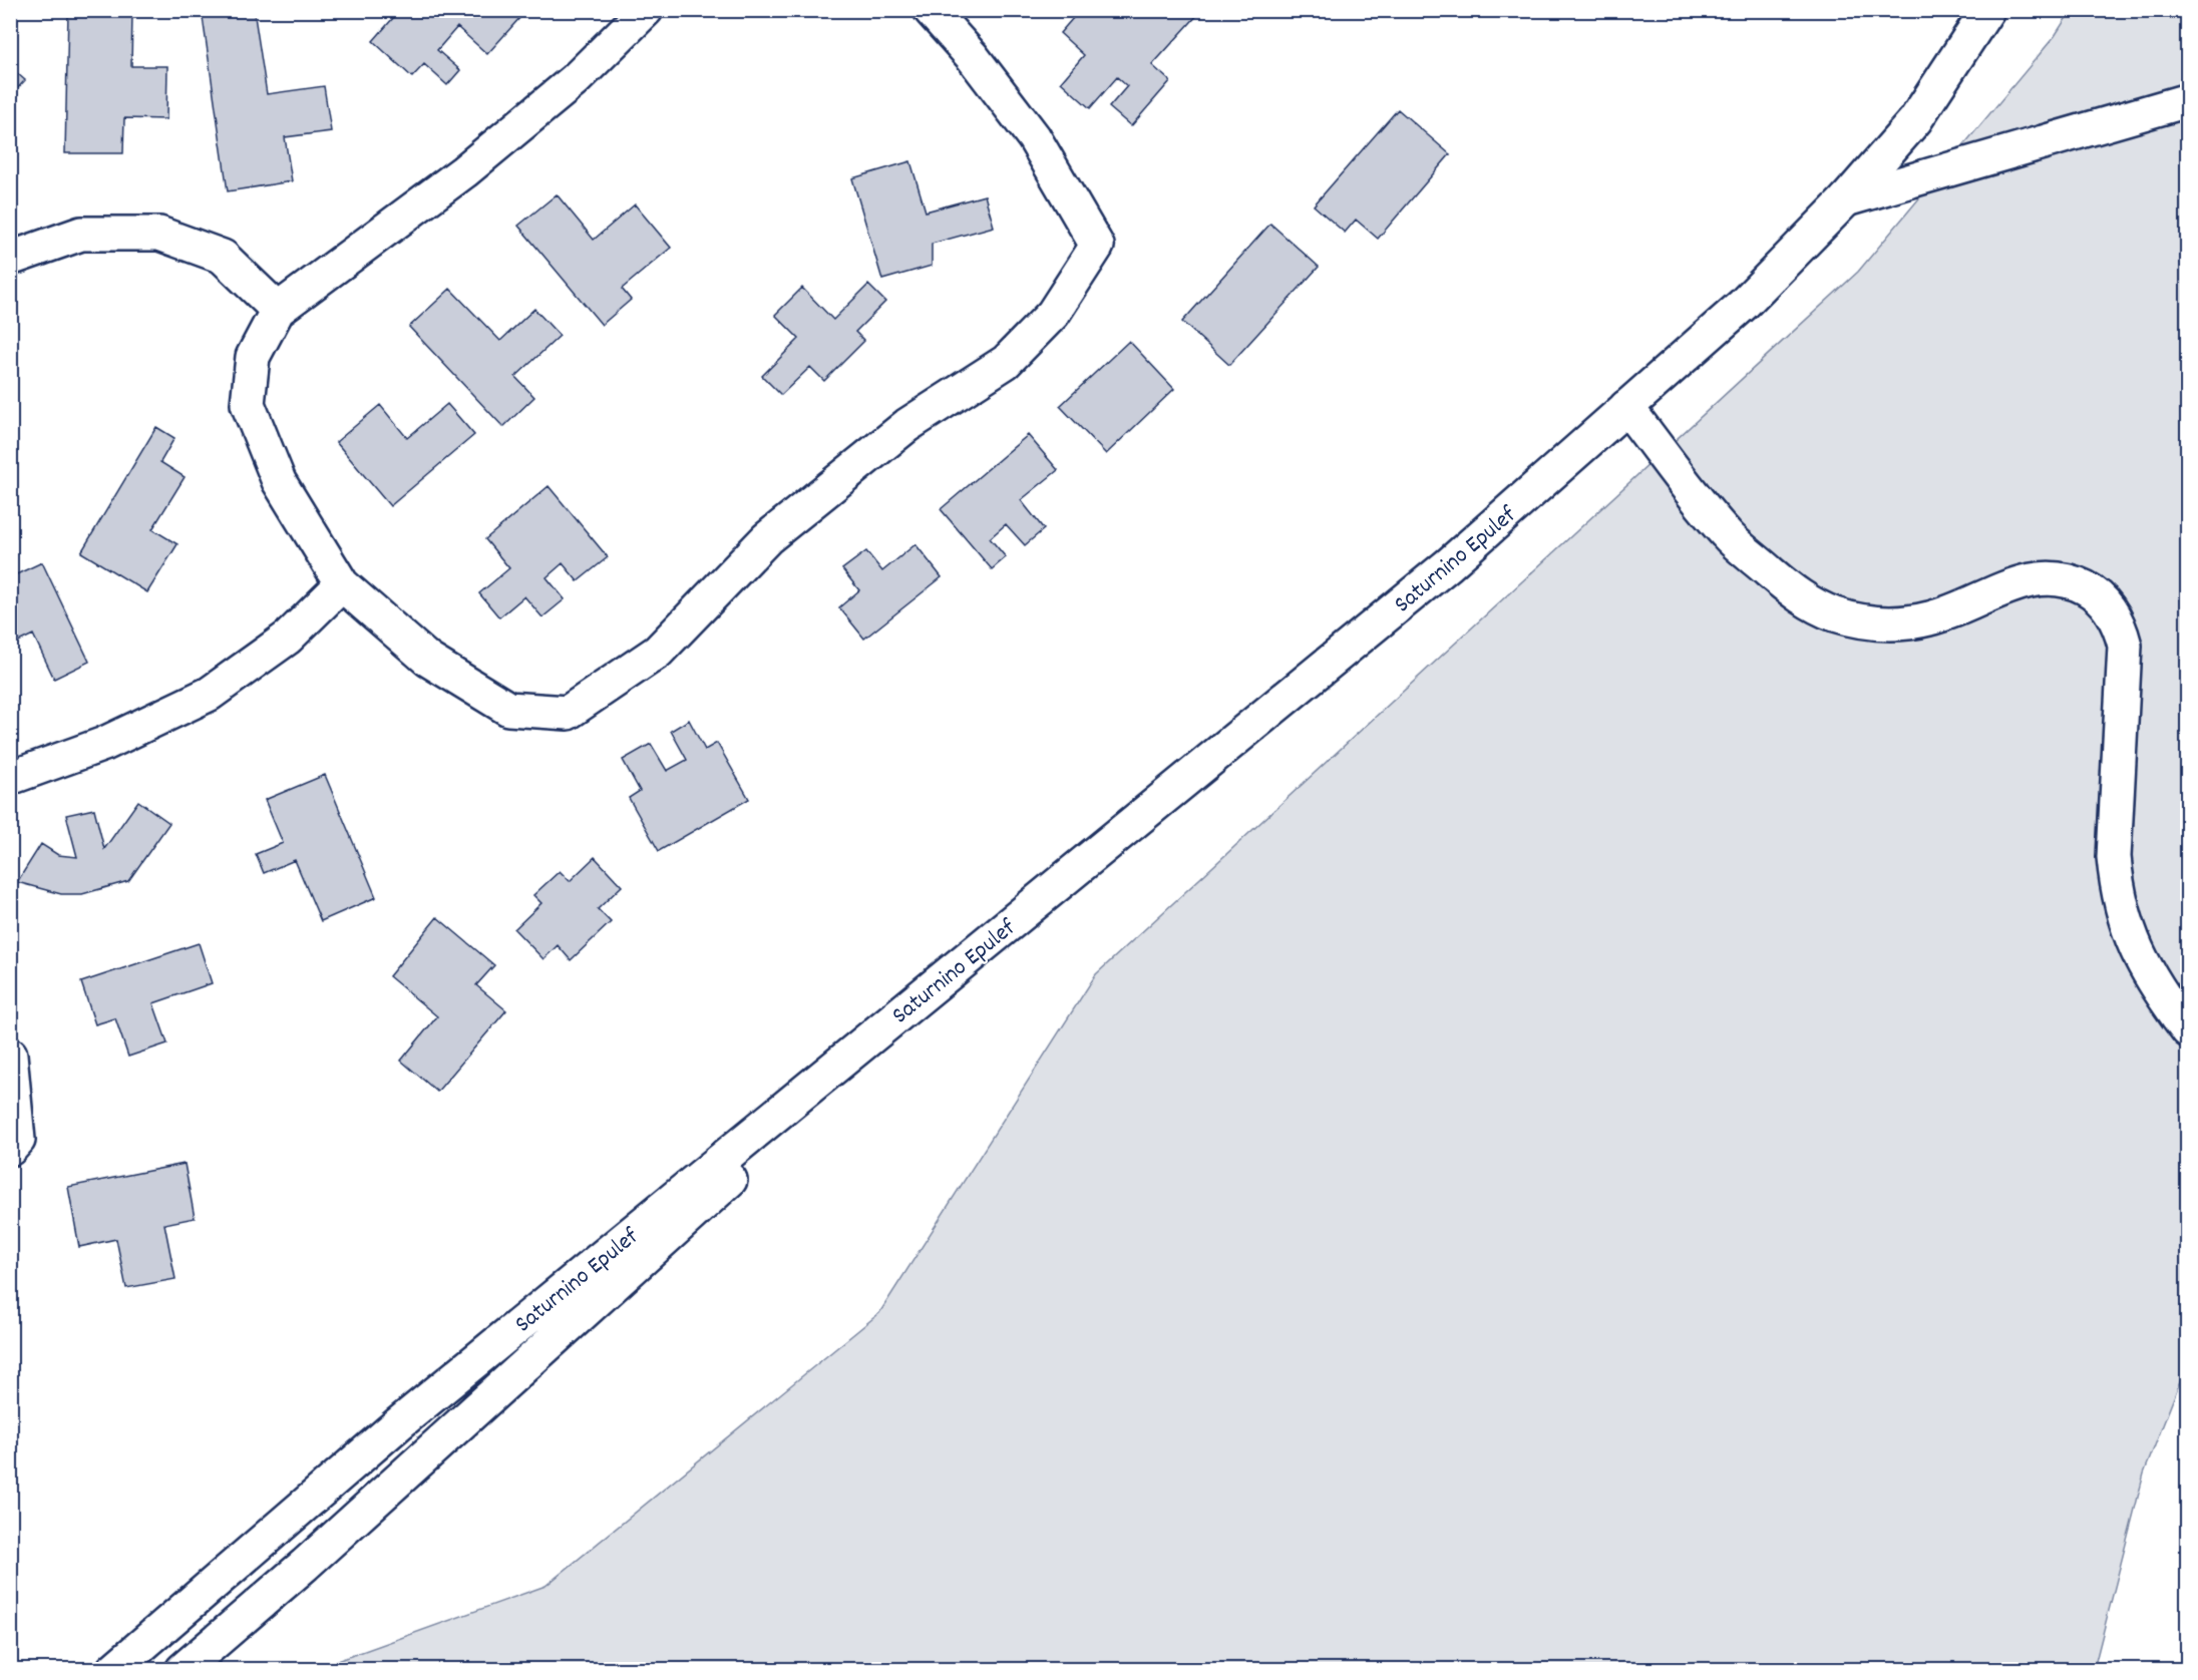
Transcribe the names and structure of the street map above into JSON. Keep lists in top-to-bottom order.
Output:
{
  "streets": {
    "main road": ["Saturnino Epulef"]
  }
}
